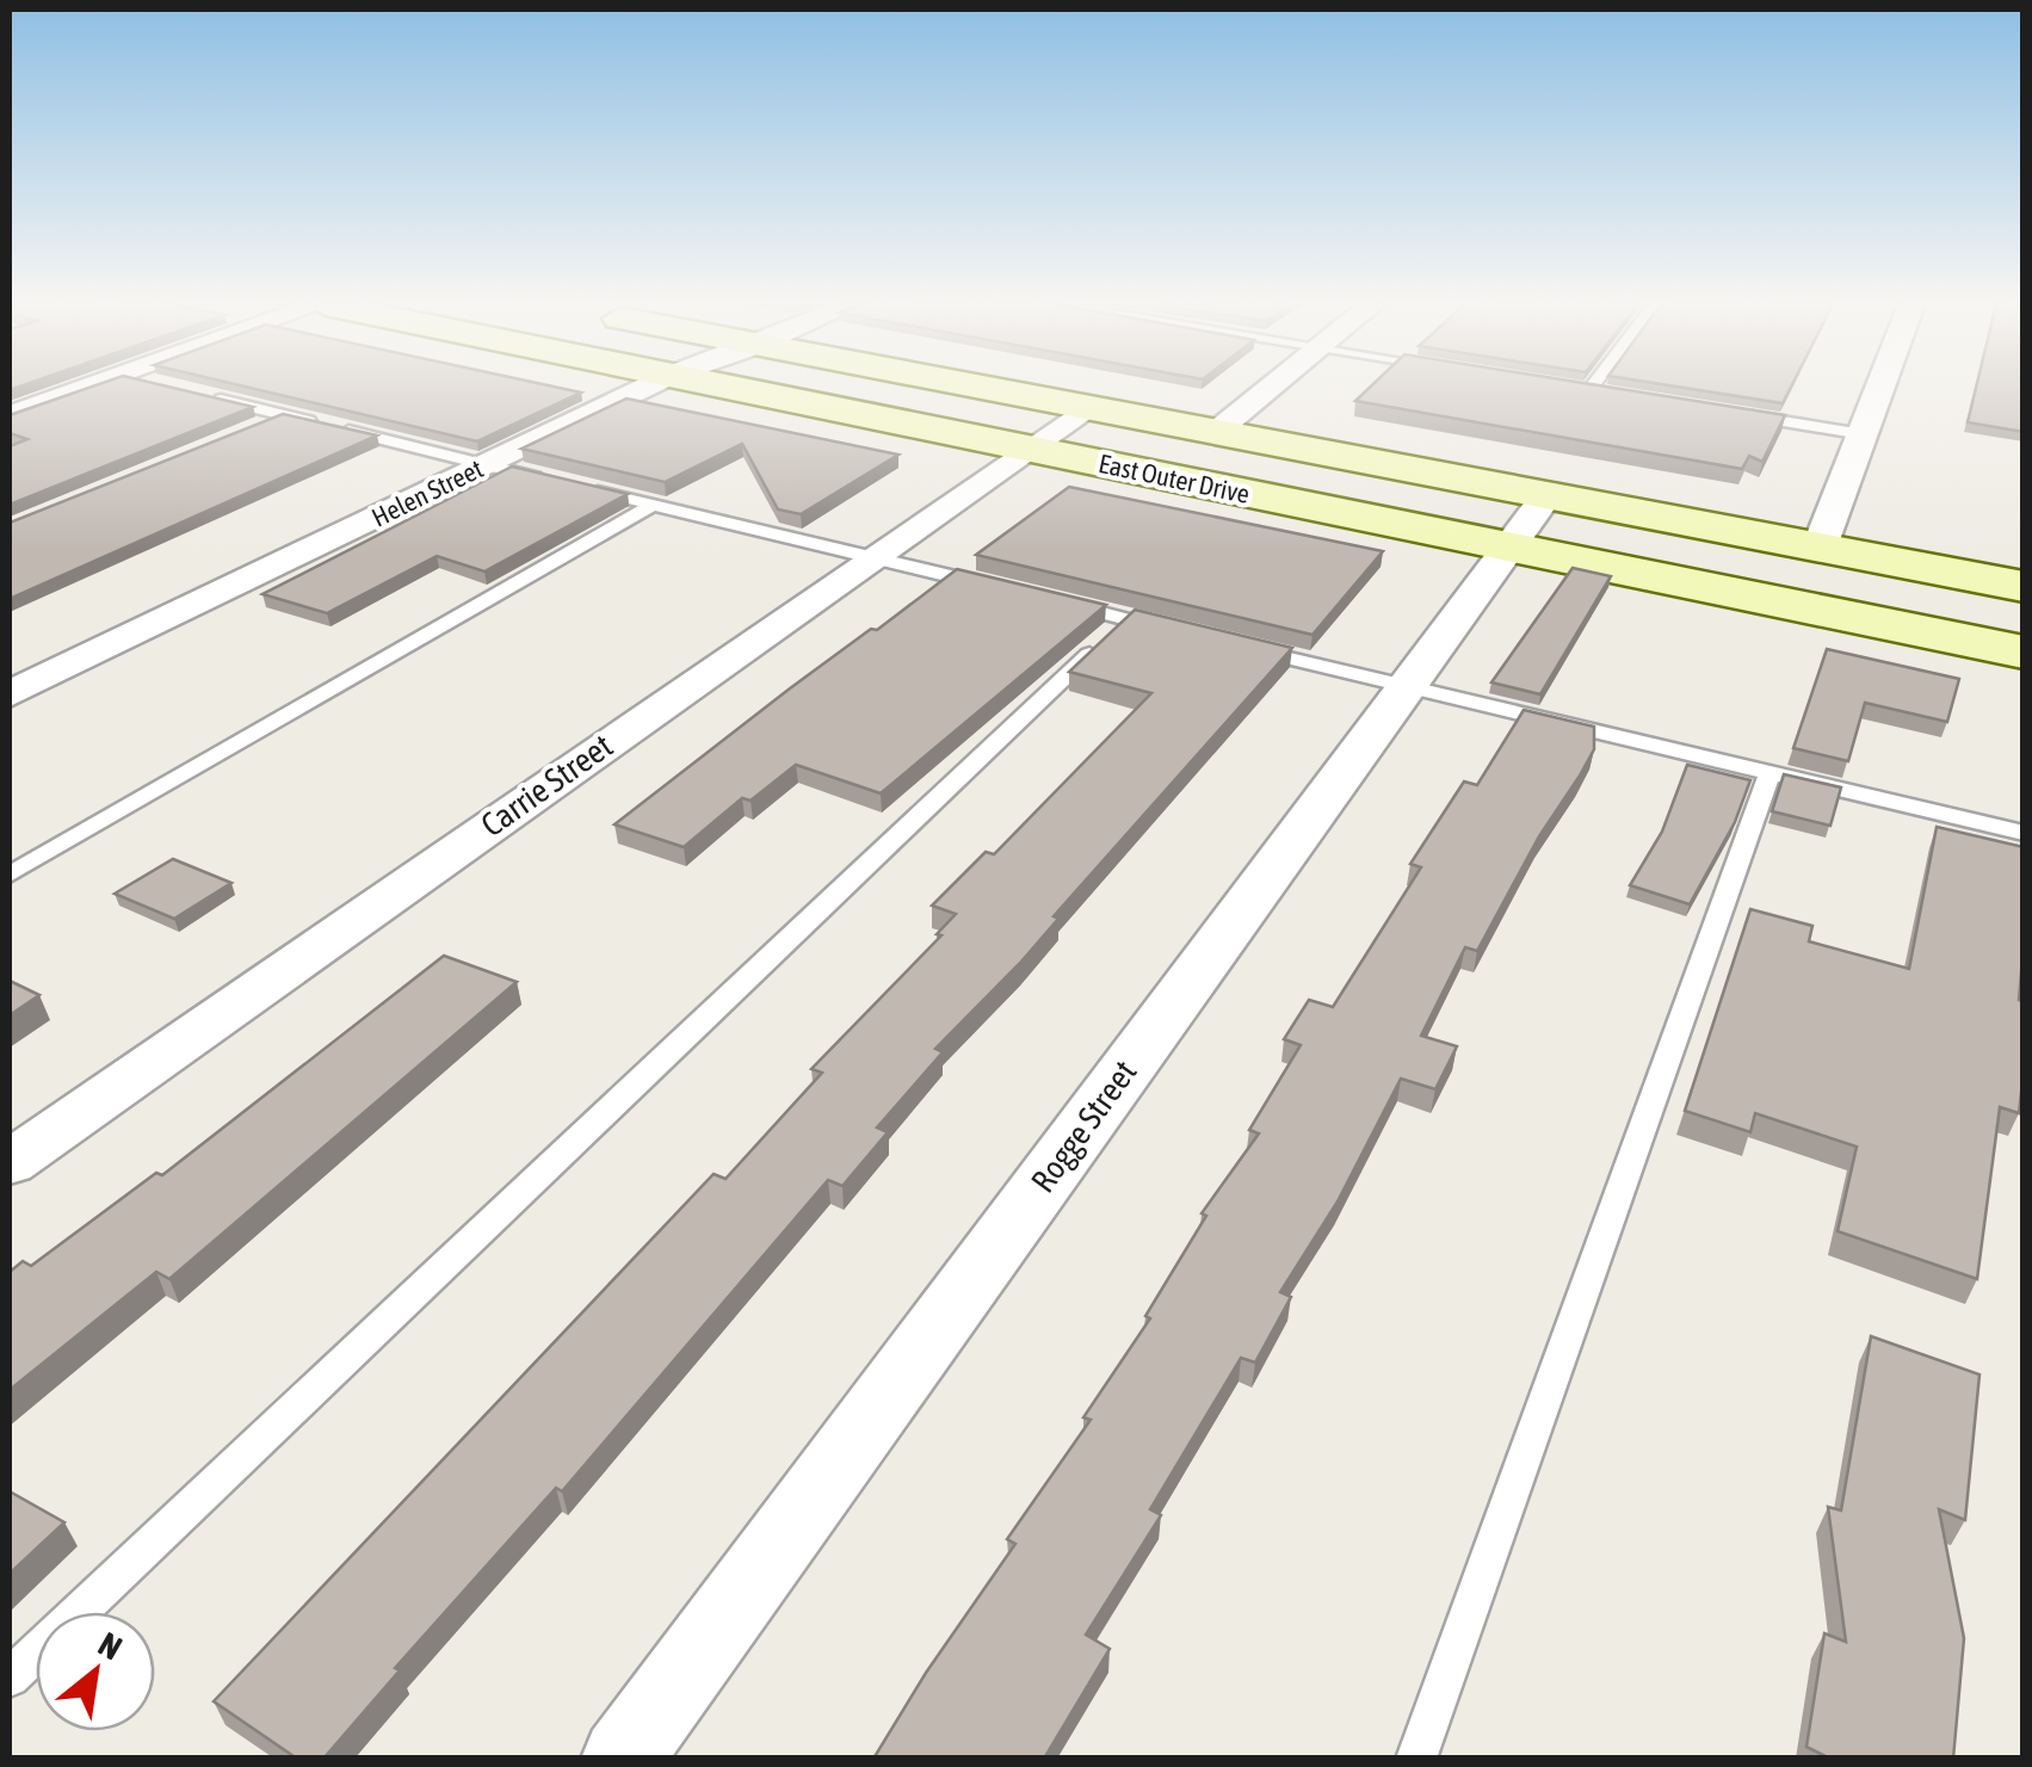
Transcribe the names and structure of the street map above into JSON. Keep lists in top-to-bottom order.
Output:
{
  "streets": {
    "main road": ["East Outer Drive"],
    "street": ["Helen Street", "Carrie Street", "Rogge Street"]
  },
  "crossings": [
    ["East Outer Drive", "Carrie Street"],
    ["East Outer Drive", "Rogge Street"]
  ],
  "north": "top right"
}
